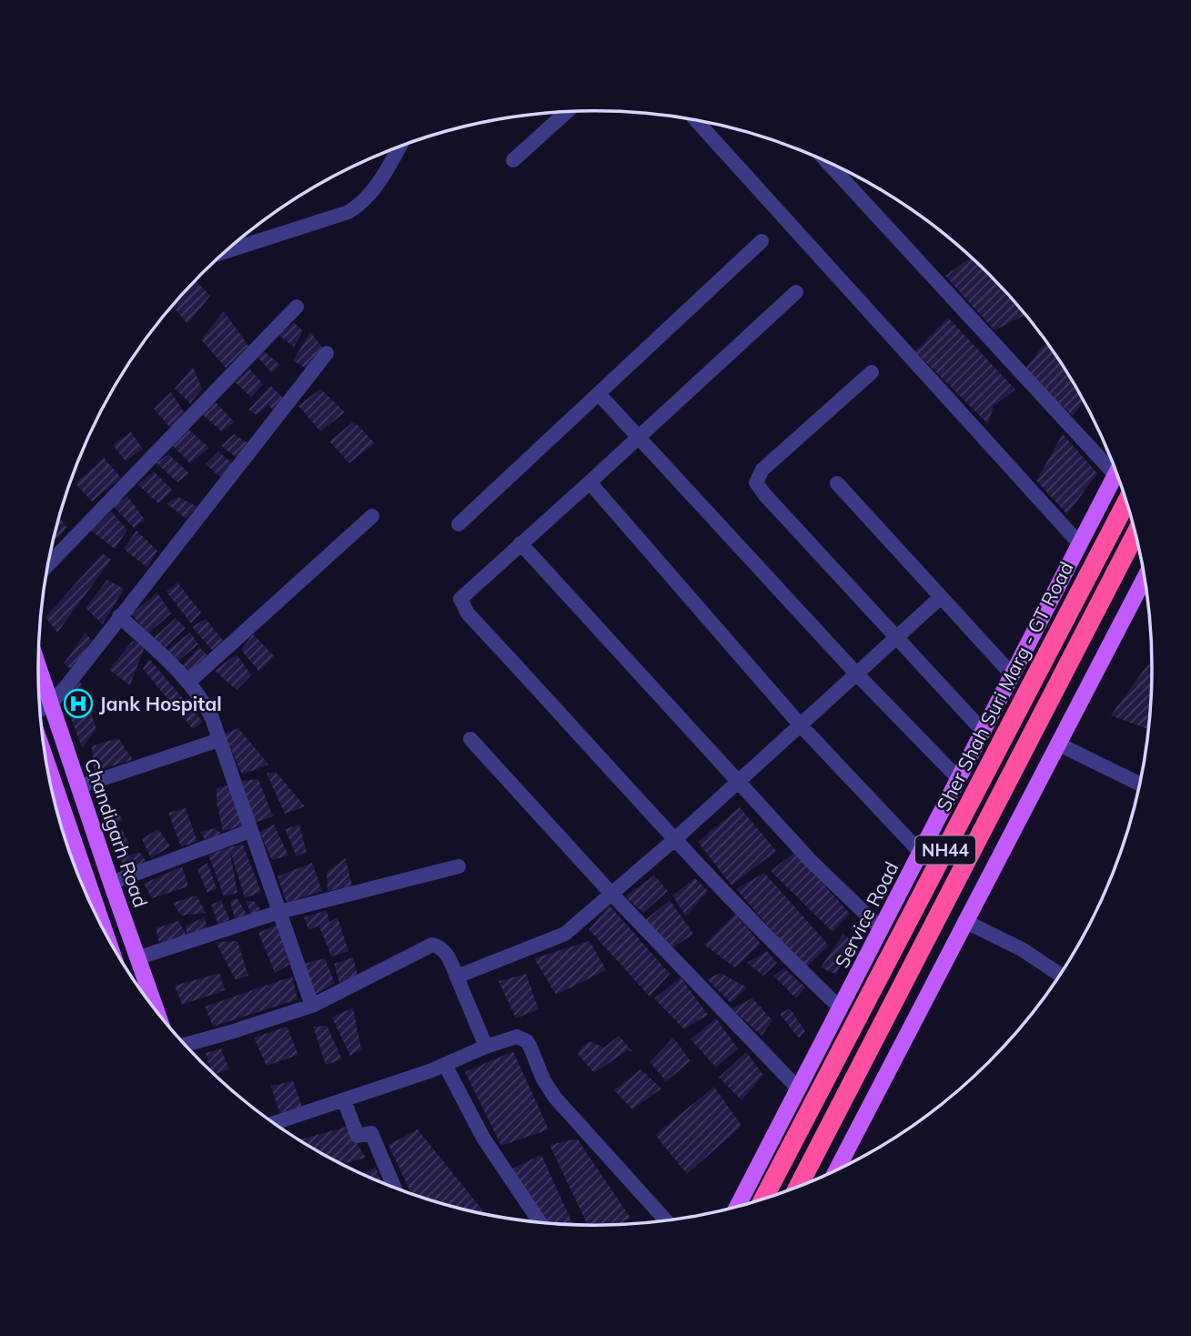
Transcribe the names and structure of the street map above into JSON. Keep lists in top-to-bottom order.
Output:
{
  "streets": {
    "highway": ["Sher Shah Suri Marg - GT Road", "NH44"],
    "main road": ["Chandigarh Road", "Service Road"]
  },
  "places": {
    "hospital": ["Jank Hospital"]
  }
}
